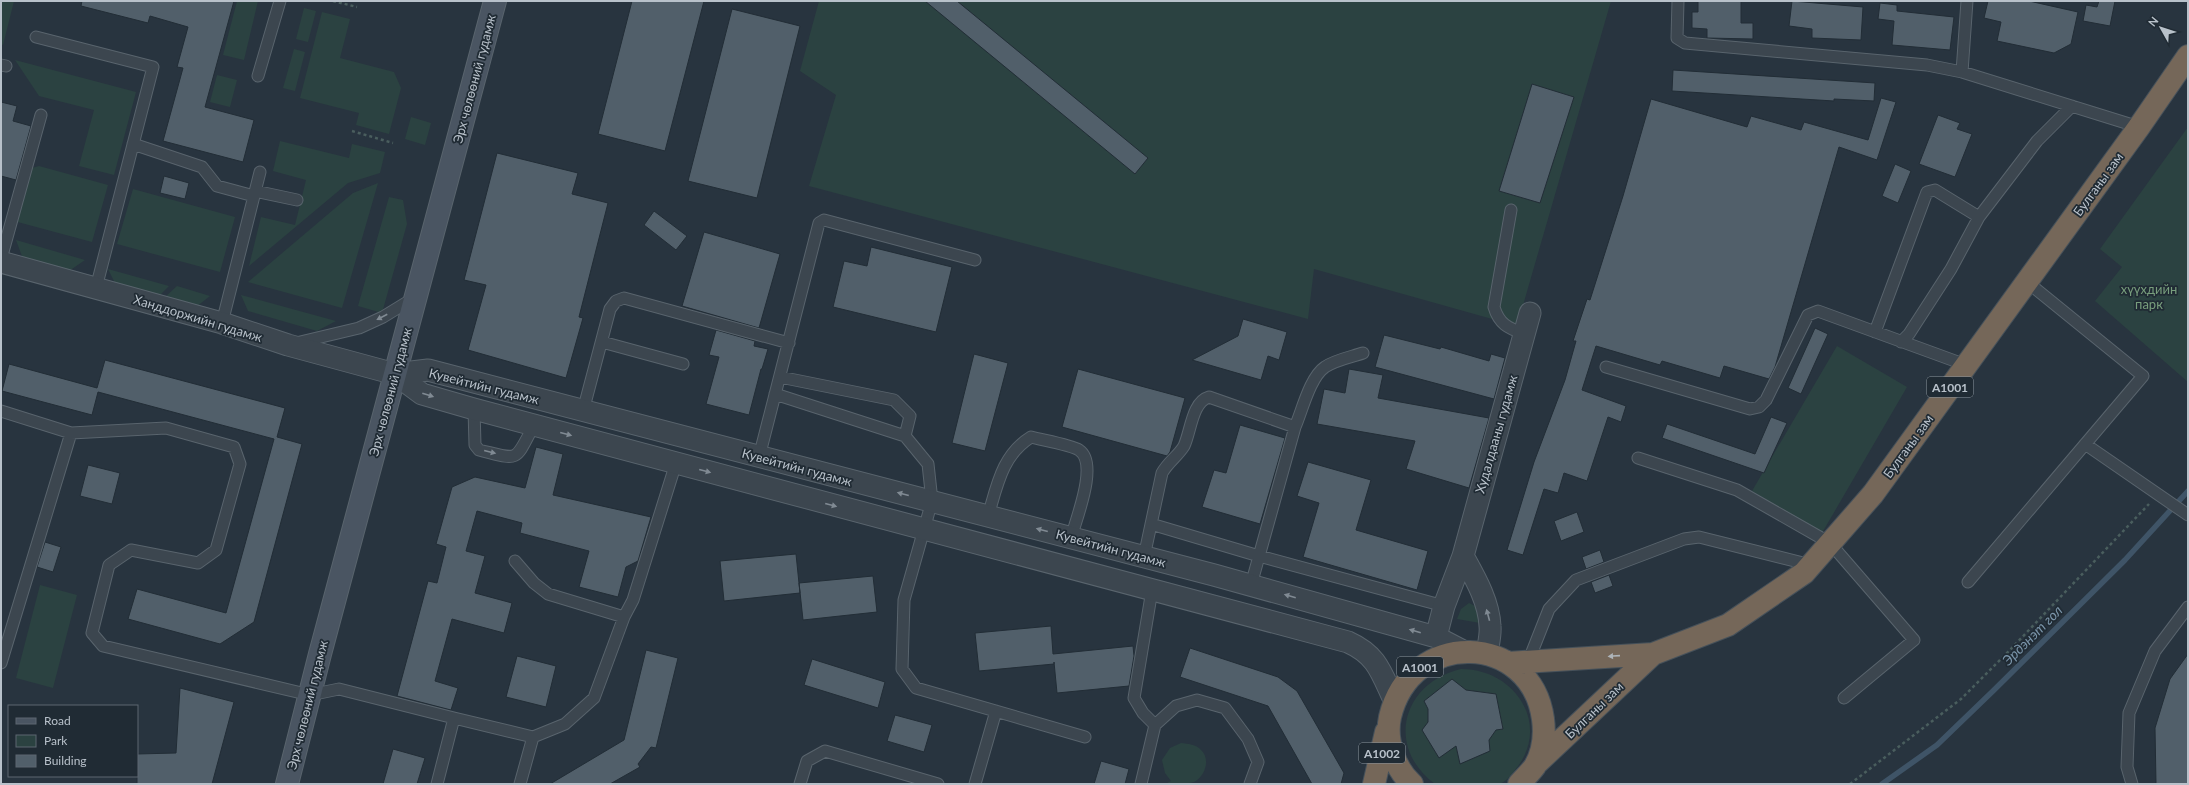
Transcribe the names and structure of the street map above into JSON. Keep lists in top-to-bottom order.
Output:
{
  "streets": {
    "highway": ["Булганы зам", "A1001", "A1002"],
    "main road": ["Эрх чөлөөний гудамж"],
    "street": ["Ханддоржийн гудамж", "Кувейтийн гудамж", "Худалдааны гудамж"]
  },
  "crossings": [
    ["Эрх чөлөөний гудамж", "Ханддоржийн гудамж"],
    ["Эрх чөлөөний гудамж", "Кувейтийн гудамж"],
    ["Булганы зам", "A1001"],
    ["Ханддоржийн гудамж", "Кувейтийн гудамж"],
    ["Кувейтийн гудамж", "A1001"],
    ["Кувейтийн гудамж", "Худалдааны гудамж"],
    ["A1001", "A1002"]
  ],
  "water": ["Эрдэнэт гол"],
  "parks": ["хүүхдийн парк"],
  "legend": ["Road", "Park", "Building"],
  "north": "top left"
}
